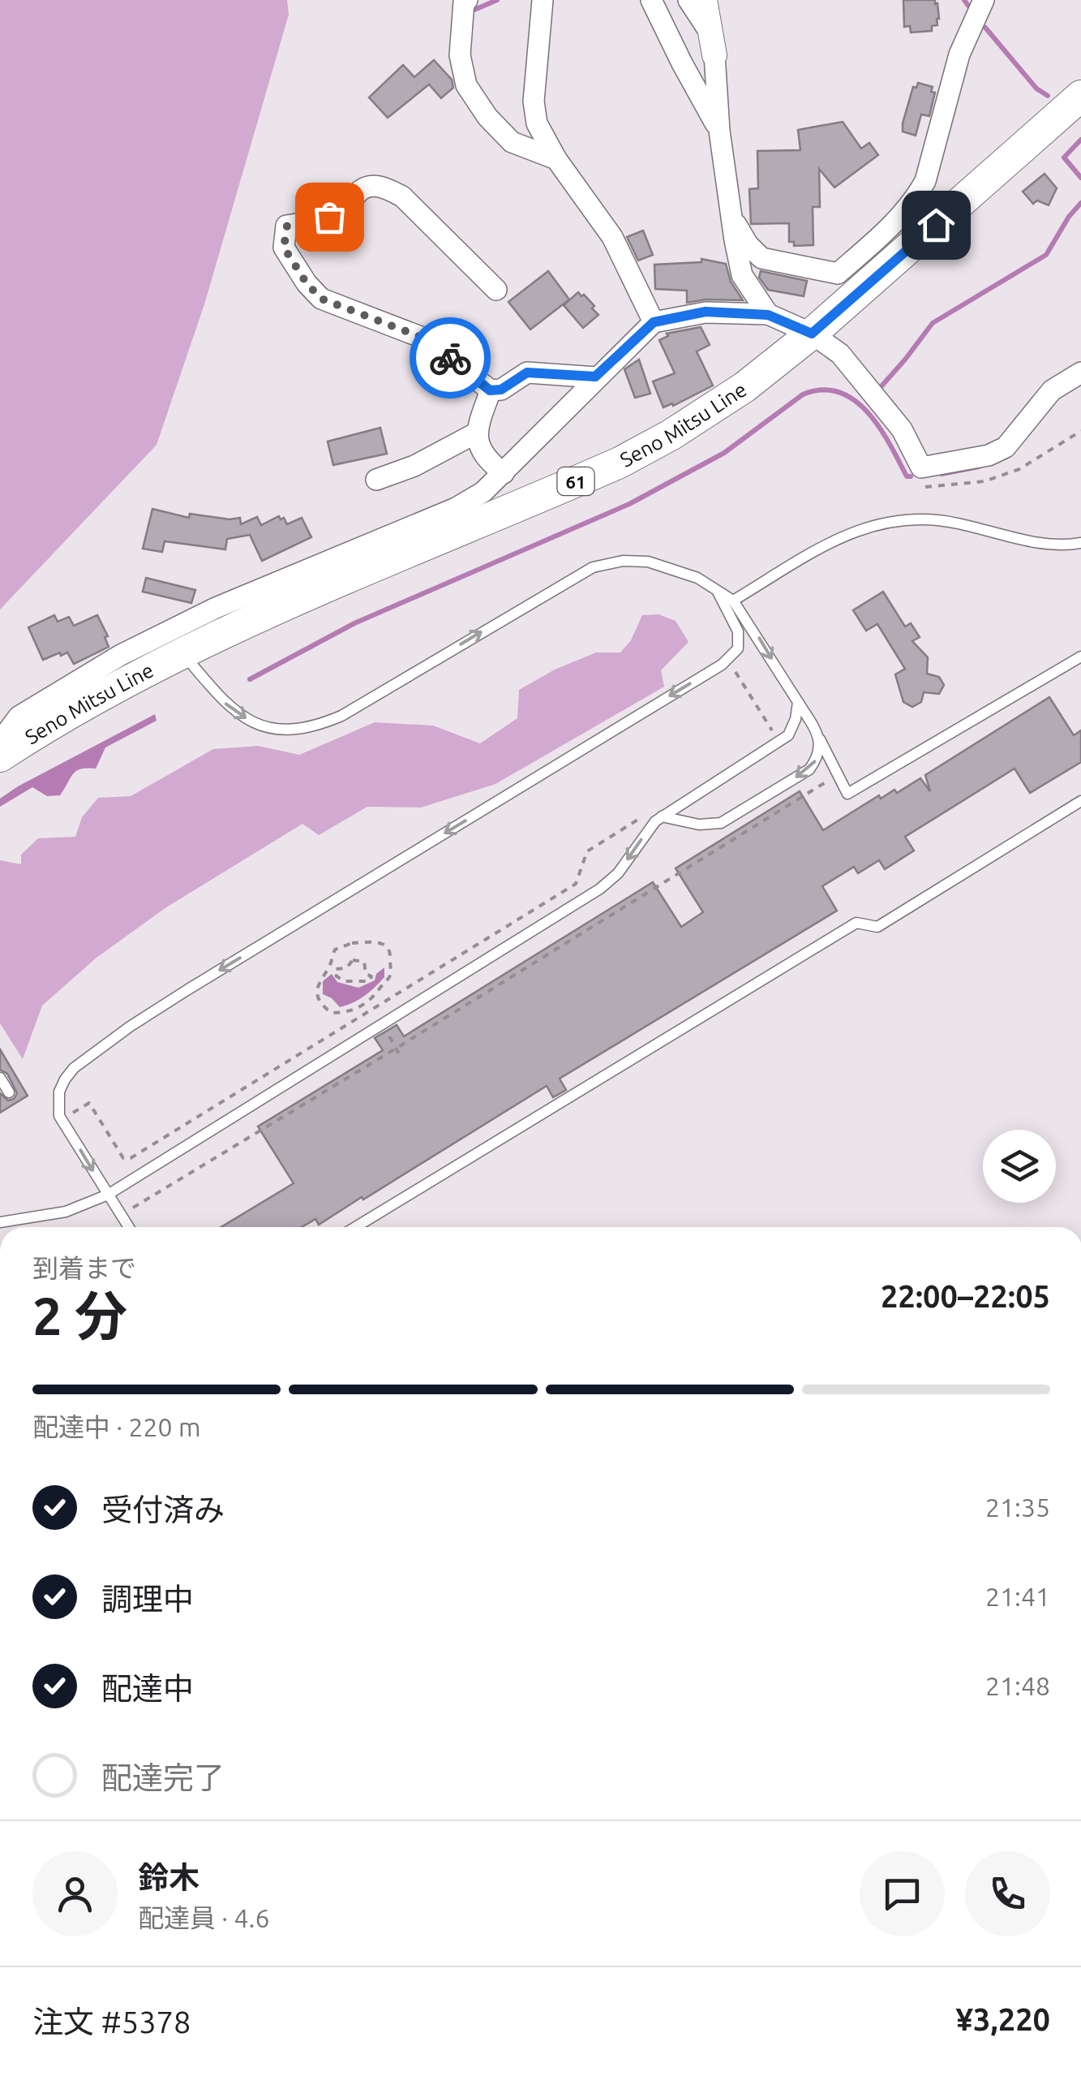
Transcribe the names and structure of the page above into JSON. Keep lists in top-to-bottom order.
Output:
{
  "streets": {
    "main road": ["Seno Mitsu Line", "61"]
  },
  "page": {
    "heading": ["2 分", "到着まで", "22:00–22:05"],
    "panel": [
      "鈴木",
      "配達員 · 4.6",
      "注文 #5378",
      "¥3,220"
    ],
    "bar": "配達中 · 220 m",
    "list": [
      ["受付済み", "21:35"],
      ["調理中", "21:41"],
      ["配達中", "21:48"],
      "配達完了"
    ]
  }
}
